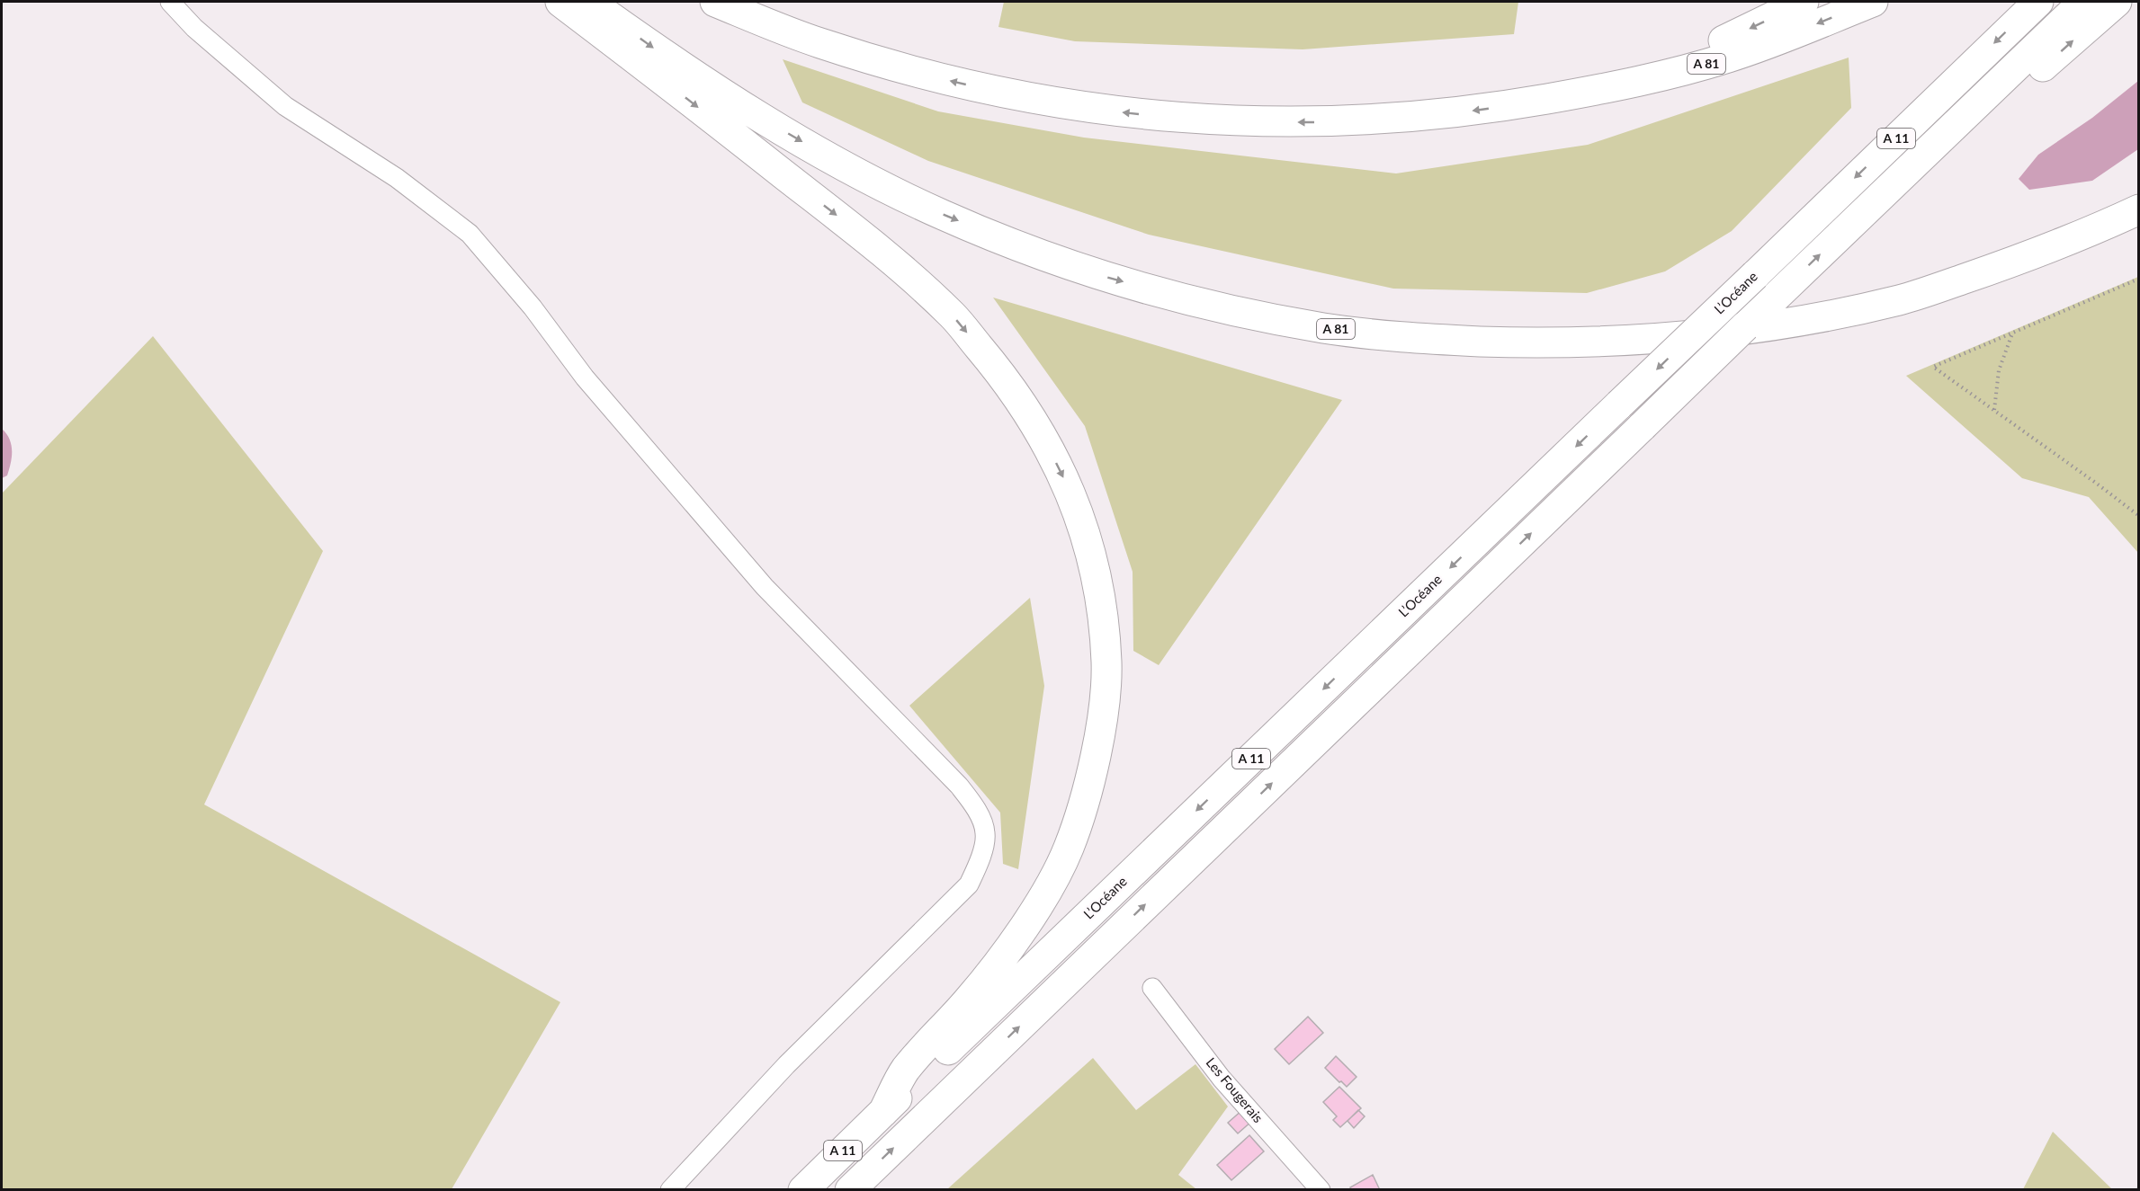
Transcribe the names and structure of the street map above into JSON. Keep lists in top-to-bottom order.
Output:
{
  "streets": {
    "highway": ["A 81", "A 11", "L’Océane"],
    "street": ["Les Fougerais"]
  }
}
